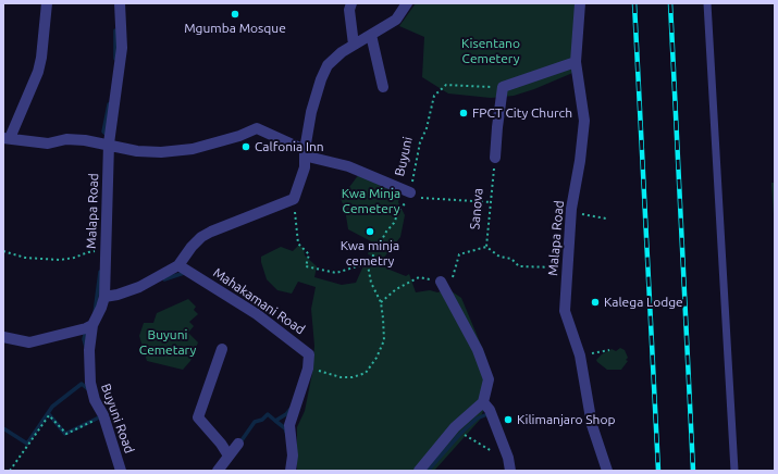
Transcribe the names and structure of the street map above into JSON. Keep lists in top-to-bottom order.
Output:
{
  "streets": {
    "street": ["Malapa Road", "Mahakamani Road", "Buyuni Road"],
    "path": ["Buyuni", "Sanova"]
  },
  "crossings": [
    ["Sanova", "Malapa Road"],
    ["Malapa Road", "Buyuni Road"]
  ],
  "parks": ["Kisentano Cemetery", "Kwa Minja Cemetery", "Buyuni Cemetary"],
  "places": [
    "Mgumba Mosque",
    "FPCT City Church",
    "Calfonia Inn",
    "Kwa minja cemetry",
    "Kalega Lodge",
    "Kilimanjaro Shop"
  ]
}
